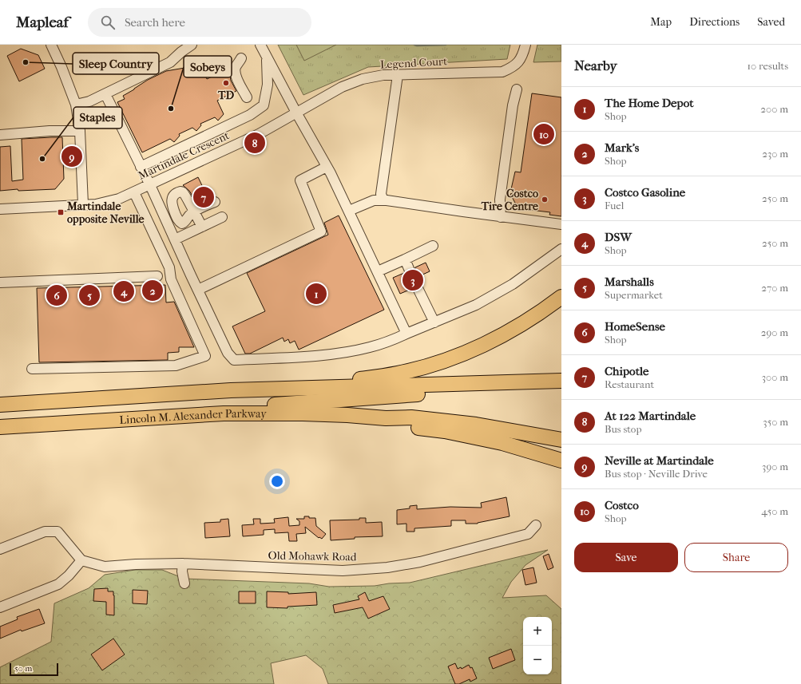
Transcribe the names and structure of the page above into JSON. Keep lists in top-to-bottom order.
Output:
{
  "streets": {
    "highway": ["Lincoln M. Alexander Parkway"],
    "street": ["Legend Court", "Martindale Crescent", "Old Mohawk Road"]
  },
  "crossings": [
    ["Legend Court", "Martindale Crescent"]
  ],
  "places": {
    "other": [
      "Sleep Country",
      "TD",
      "Sobeys",
      "Staples",
      "Costco Tire Centre"
    ],
    "transit": ["Martindale opposite Neville"]
  },
  "scale_bar": "50 m",
  "page": {
    "header": "Mapleaf",
    "search": "Search here",
    "nav": ["Map", "Directions", "Saved"],
    "heading": ["Nearby", "10 results"],
    "list": [
      {
        "mark": "1",
        "name": "The Home Depot",
        "note": "Shop",
        "value": "200 m"
      },
      {
        "mark": "2",
        "name": "Mark's",
        "note": "Shop",
        "value": "230 m"
      },
      {
        "mark": "3",
        "name": "Costco Gasoline",
        "note": "Fuel",
        "value": "250 m"
      },
      {
        "mark": "4",
        "name": "DSW",
        "note": "Shop",
        "value": "250 m"
      },
      {
        "mark": "5",
        "name": "Marshalls",
        "note": "Supermarket",
        "value": "270 m"
      },
      {
        "mark": "6",
        "name": "HomeSense",
        "note": "Shop",
        "value": "290 m"
      },
      {
        "mark": "7",
        "name": "Chipotle",
        "note": "Restaurant",
        "value": "300 m"
      },
      {
        "mark": "8",
        "name": "At 122 Martindale",
        "note": "Bus stop",
        "value": "350 m"
      },
      {
        "mark": "9",
        "name": "Neville at Martindale",
        "note": "Bus stop · Neville Drive",
        "value": "390 m"
      },
      {
        "mark": "10",
        "name": "Costco",
        "note": "Shop",
        "value": "450 m"
      }
    ],
    "pins": [
      "10",
      "8",
      "9",
      "7",
      "3",
      "2",
      "4",
      "1",
      "5",
      "6"
    ],
    "buttons": ["Save", "Share"],
    "map_buttons": ["+", "−"],
    "scale": "50 m"
  }
}
